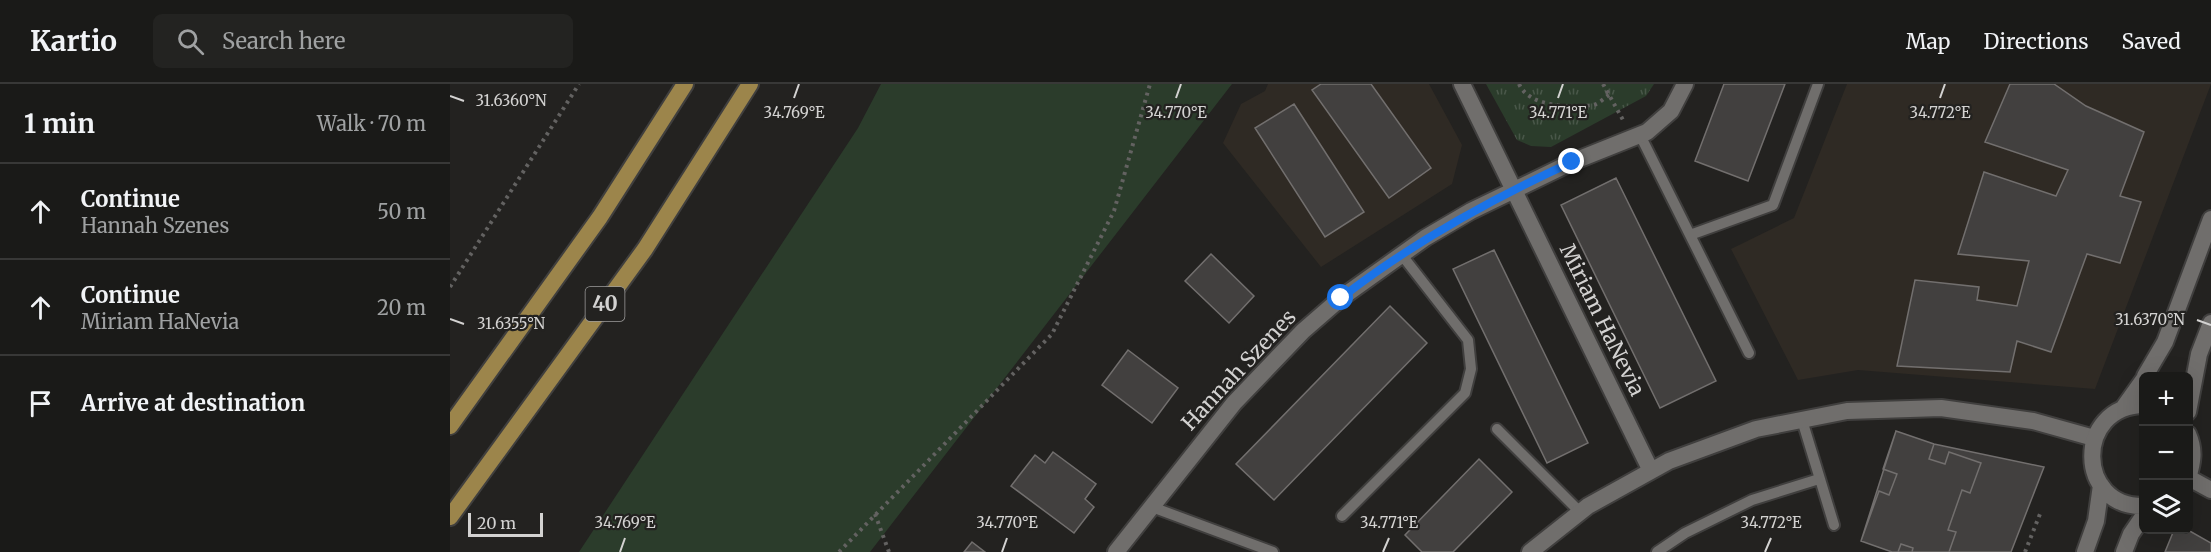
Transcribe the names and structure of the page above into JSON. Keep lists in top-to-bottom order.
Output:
{
  "streets": {
    "highway": ["40"],
    "street": ["Miriam HaNevia", "Hannah Szenes"]
  },
  "crossings": [
    ["Miriam HaNevia", "Hannah Szenes"]
  ],
  "scale_bar": "20 m",
  "page": {
    "header": "Kartio",
    "search": "Search here",
    "nav": ["Map", "Directions", "Saved"],
    "heading": ["1 min", "Walk · 70 m"],
    "list": [
      ["Continue", "Hannah Szenes", "50 m"],
      ["Continue", "Miriam HaNevia", "20 m"],
      "Arrive at destination"
    ],
    "map_buttons": ["+", "−"],
    "scale": "20 m"
  },
  "coordinates": [
    "31.6360°N",
    "34.769°E",
    "34.770°E",
    "34.771°E",
    "34.772°E",
    "31.6370°N",
    "31.6355°N"
  ]
}
